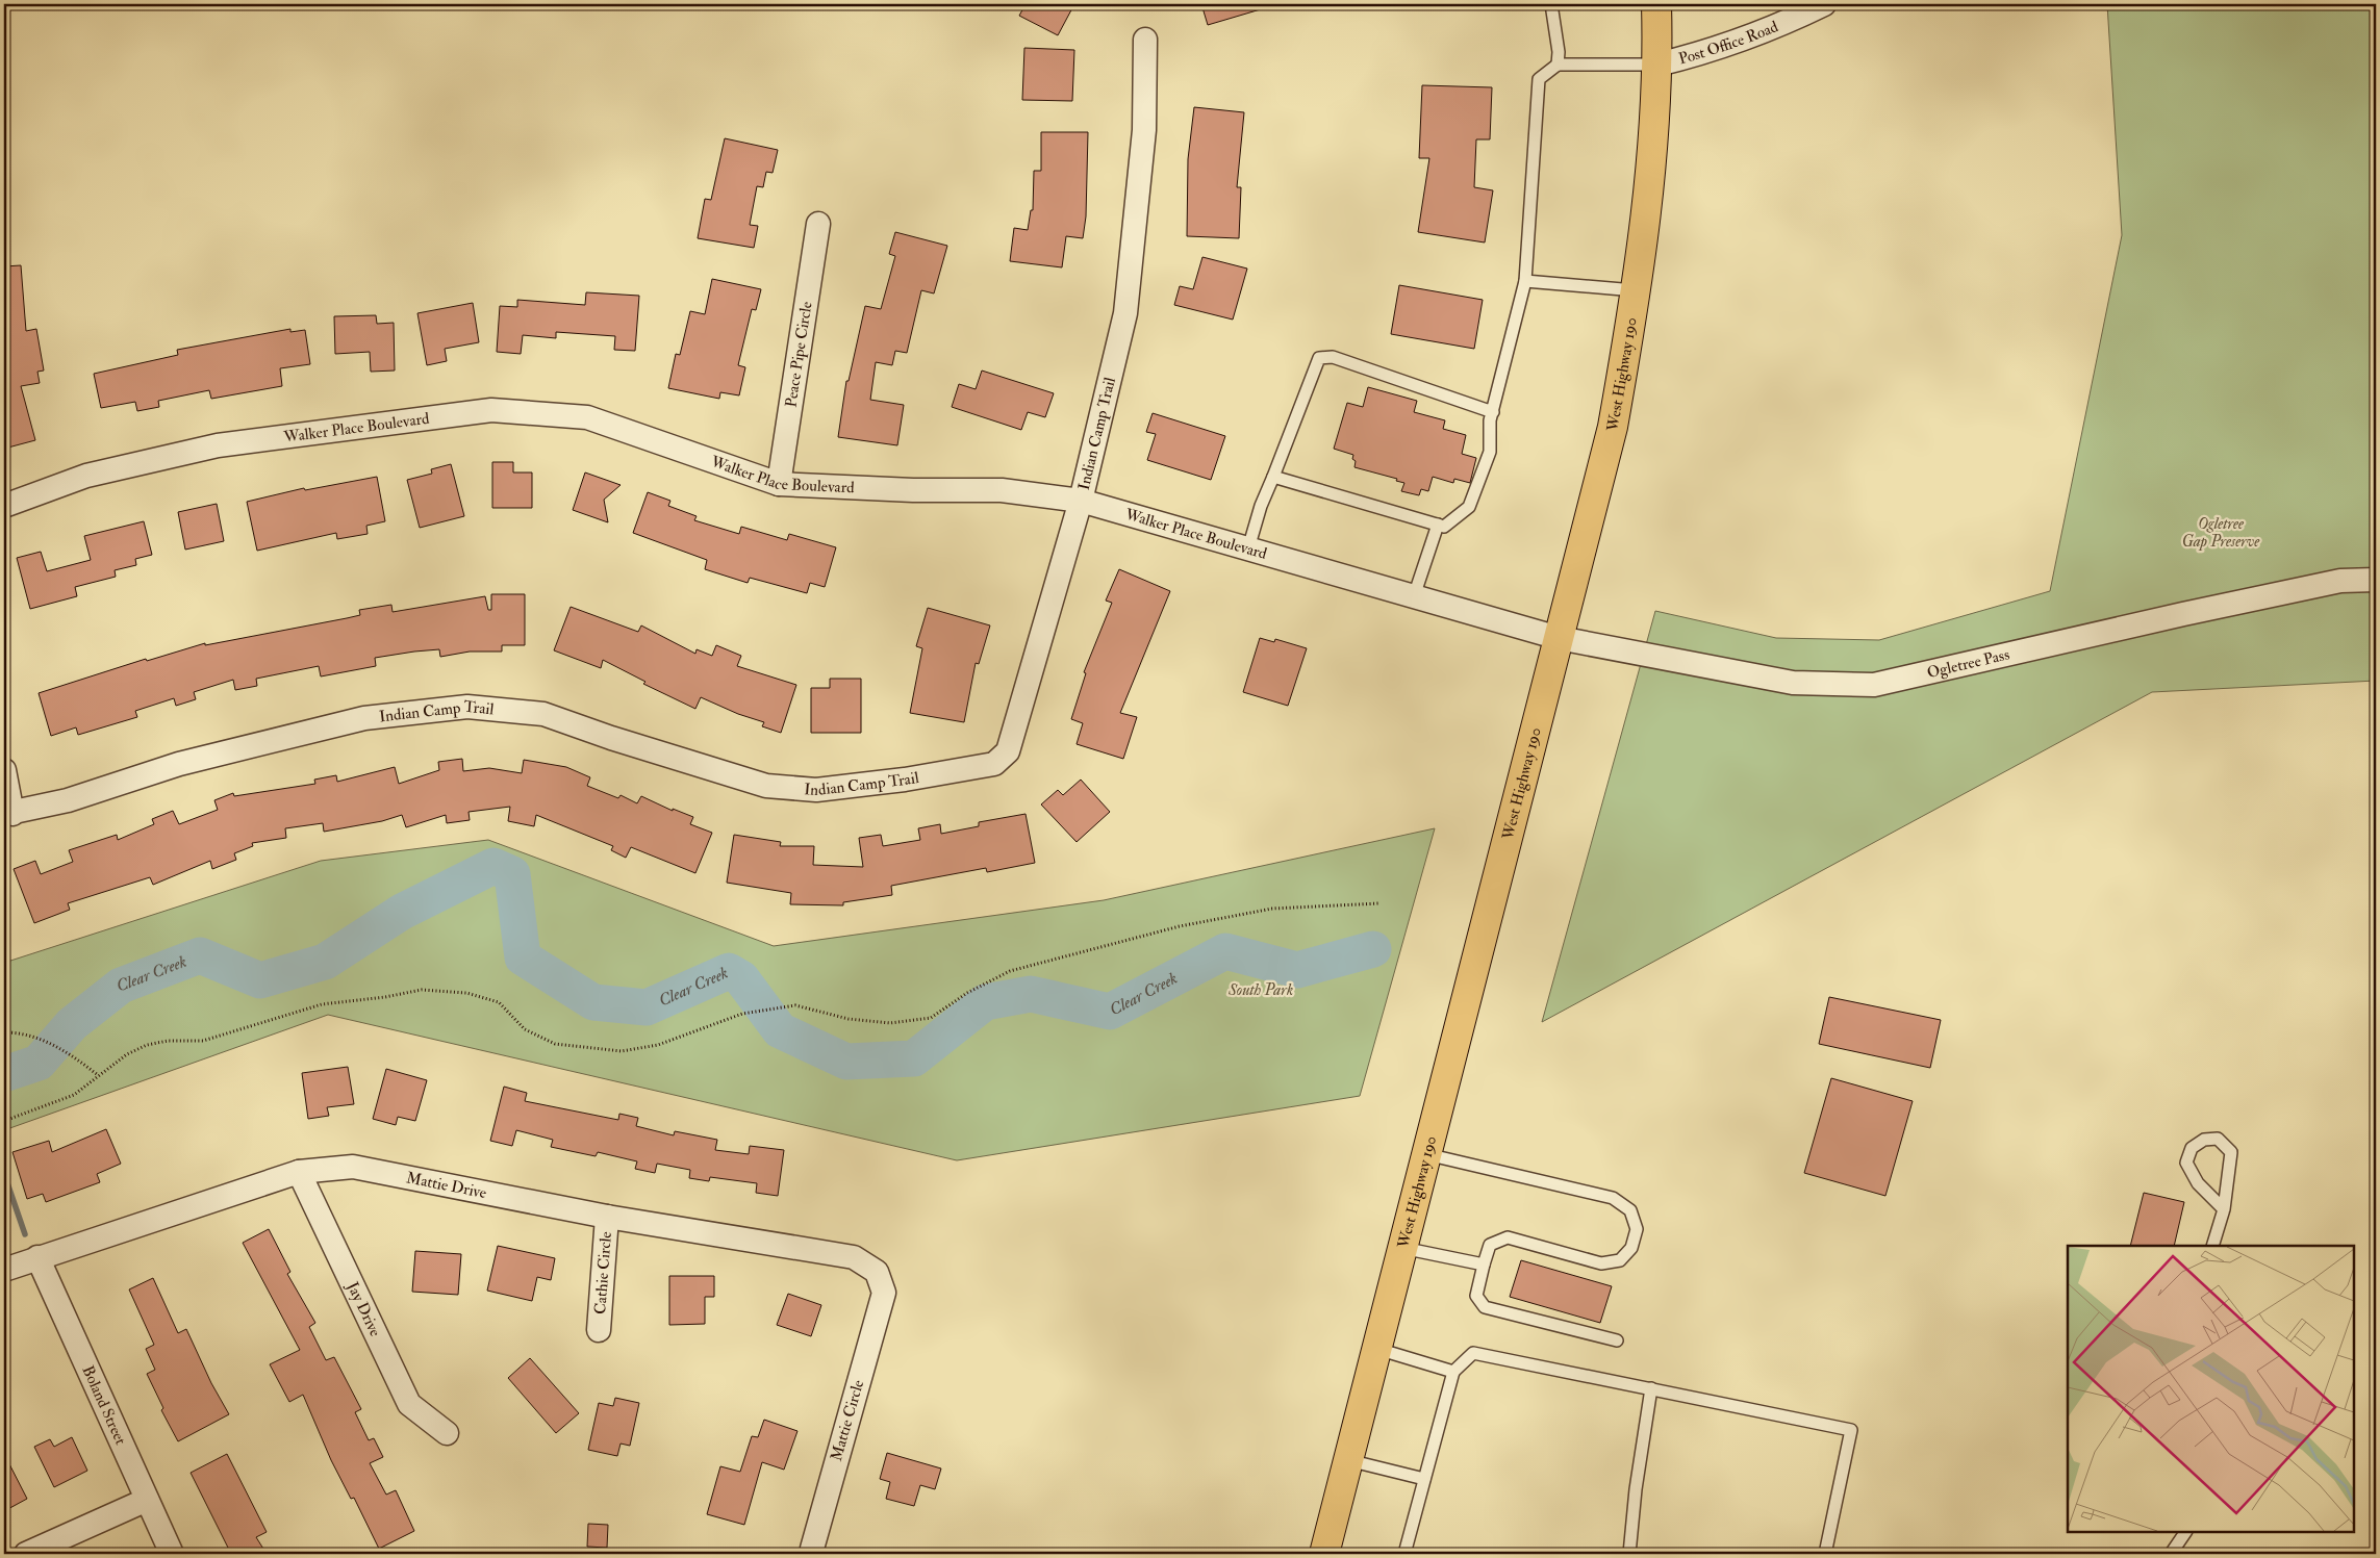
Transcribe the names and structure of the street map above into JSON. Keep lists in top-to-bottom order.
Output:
{
  "streets": {
    "main road": ["West Highway 190"],
    "street": [
      "Post Office Road",
      "Peace Pipe Circle",
      "Walker Place Boulevard",
      "Indian Camp Trail",
      "Ogletree Pass",
      "Mattie Drive",
      "Cathie Circle",
      "Jay Drive",
      "Boland Street",
      "Mattie Circle"
    ]
  },
  "crossings": [
    ["Post Office Road", "West Highway 190"],
    ["Peace Pipe Circle", "Walker Place Boulevard"],
    ["West Highway 190", "Walker Place Boulevard"],
    ["West Highway 190", "Ogletree Pass"],
    ["Walker Place Boulevard", "Indian Camp Trail"],
    ["Walker Place Boulevard", "Ogletree Pass"],
    ["Mattie Drive", "Cathie Circle"],
    ["Mattie Drive", "Jay Drive"],
    ["Mattie Drive", "Boland Street"],
    ["Mattie Drive", "Mattie Circle"]
  ],
  "water": ["Clear Creek"],
  "parks": ["Ogletree Gap Preserve", "South Park"]
}
